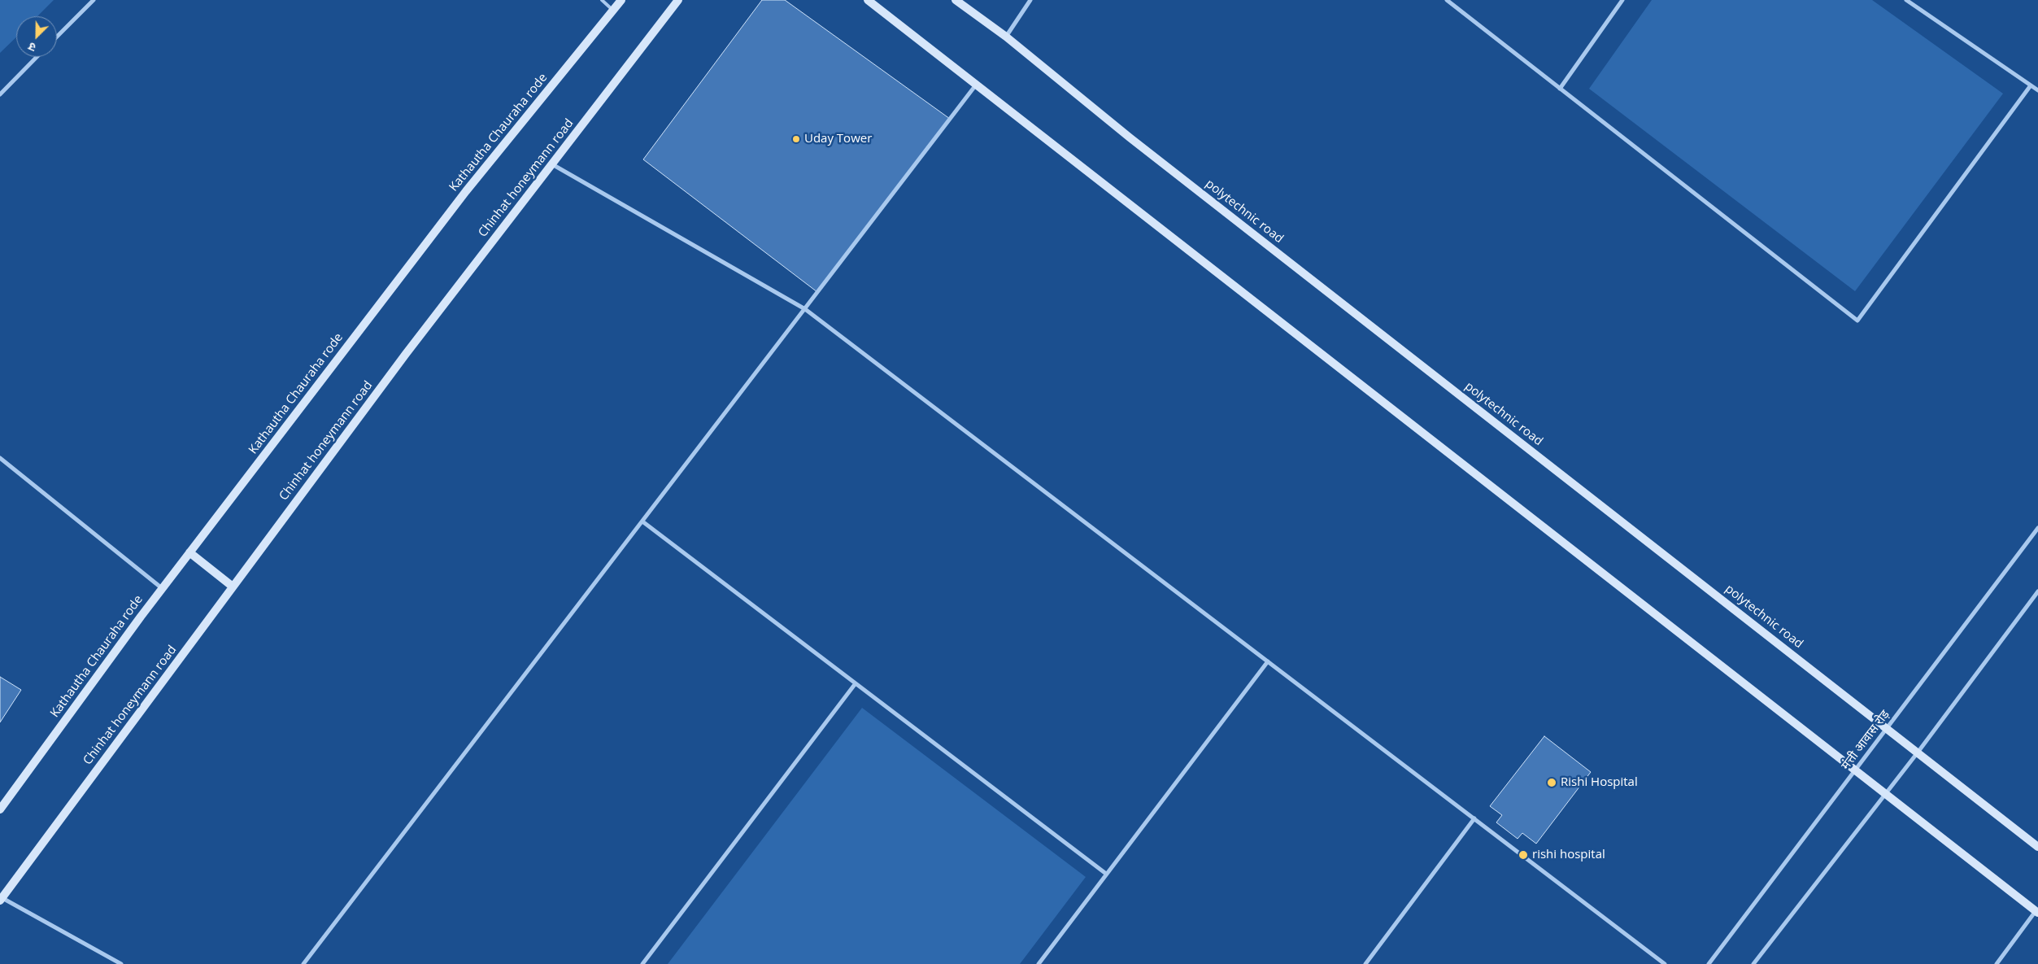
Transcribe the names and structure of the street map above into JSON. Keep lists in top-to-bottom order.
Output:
{
  "streets": {
    "street": [
      "Kathautha Chauraha rode",
      "Chinhat honeymann road",
      "polytechnic road",
      "मंत्ती आवास रोड़"
    ]
  },
  "crossings": [
    ["polytechnic road", "मंत्ती आवास रोड़"]
  ],
  "places": ["Uday Tower", "Rishi Hospital", "rishi hospital"],
  "north": "bottom left"
}
